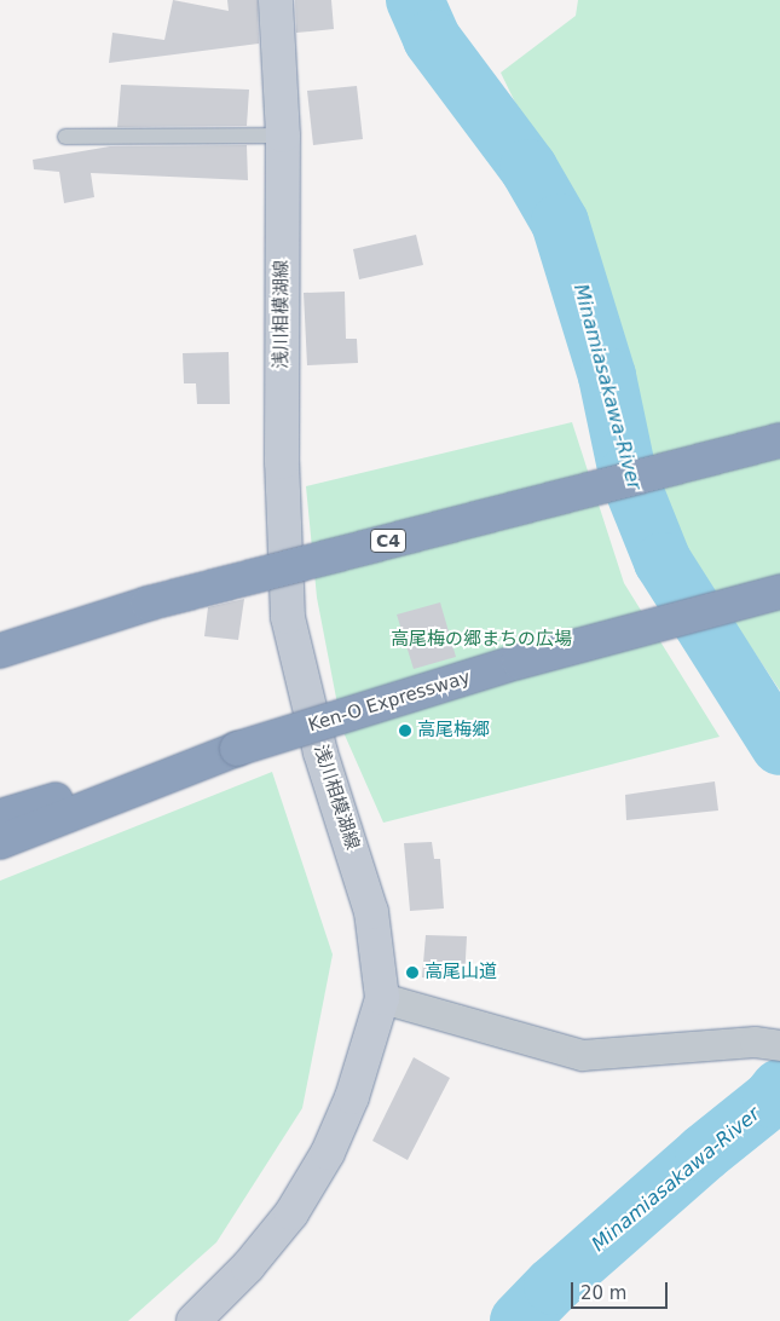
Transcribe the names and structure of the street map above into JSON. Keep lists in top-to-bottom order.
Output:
{
  "streets": {
    "highway": ["C4", "Ken-O Expressway"],
    "main road": ["浅川相模湖線"]
  },
  "water": ["Minamiasakawa-River"],
  "parks": ["高尾梅の郷まちの広場"],
  "places": ["高尾梅郷", "高尾山道"],
  "scale_bar": "20 m"
}
